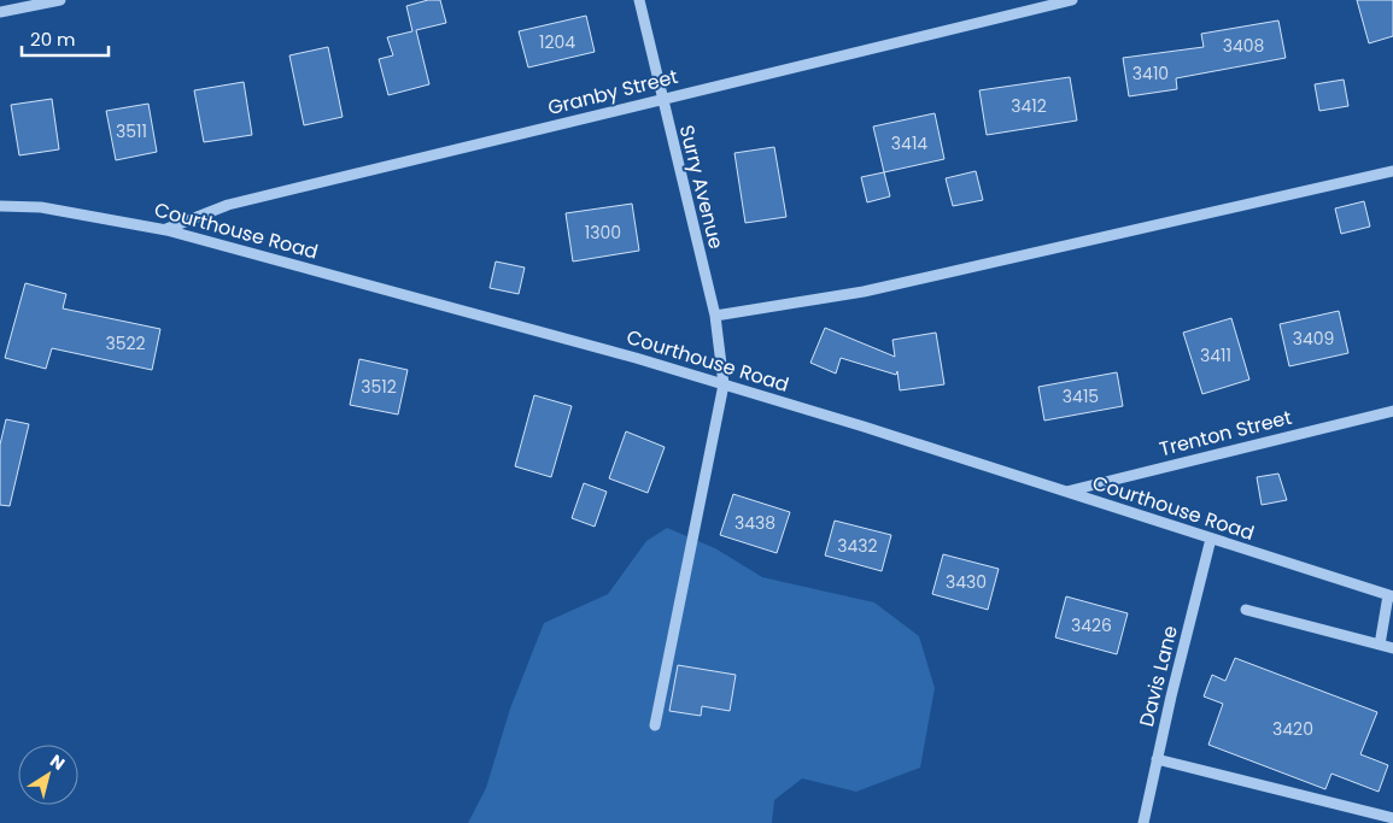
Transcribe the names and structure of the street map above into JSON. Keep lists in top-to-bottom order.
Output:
{
  "streets": {
    "street": [
      "Granby Street",
      "Surry Avenue",
      "Courthouse Road",
      "Trenton Street",
      "Davis Lane"
    ]
  },
  "crossings": [
    ["Granby Street", "Surry Avenue"],
    ["Granby Street", "Courthouse Road"],
    ["Surry Avenue", "Courthouse Road"],
    ["Courthouse Road", "Trenton Street"],
    ["Courthouse Road", "Davis Lane"]
  ],
  "house_numbers": [
    "1204",
    "3408",
    "3410",
    "3412",
    "3511",
    "3414",
    "1300",
    "3409",
    "3522",
    "3411",
    "3512",
    "3415",
    "3438",
    "3432",
    "3430",
    "3426",
    "3420"
  ],
  "scale_bar": "20 m",
  "north": "top right"
}
